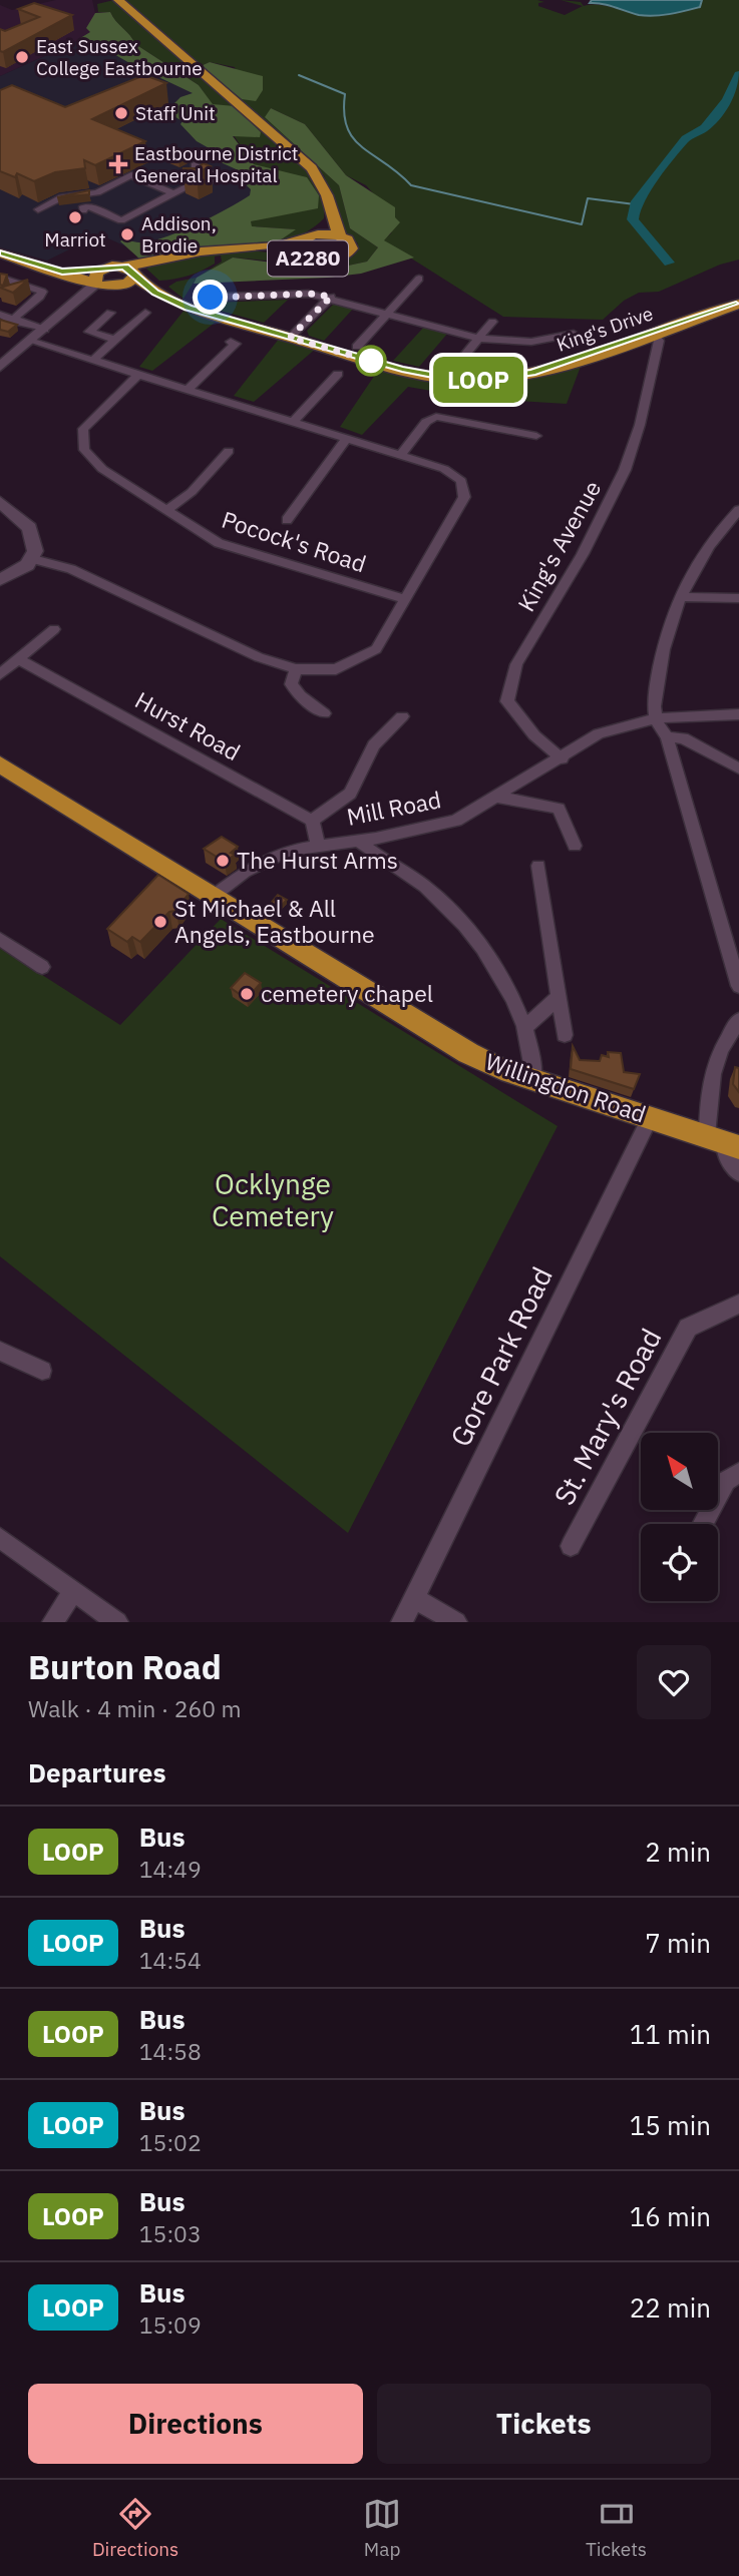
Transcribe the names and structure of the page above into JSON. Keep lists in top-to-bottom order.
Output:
{
  "streets": {
    "main road": ["A2280", "King's Drive", "Willingdon Road"],
    "street": [
      "Pocock's Road",
      "King's Avenue",
      "Hurst Road",
      "Mill Road",
      "Gore Park Road",
      "St. Mary's Road"
    ]
  },
  "crossings": [
    ["A2280", "King's Drive"],
    ["King's Drive", "King's Avenue"],
    ["King's Avenue", "Mill Road"],
    ["Mill Road", "Willingdon Road"],
    ["Willingdon Road", "Gore Park Road"]
  ],
  "parks": ["Ocklynge Cemetery"],
  "places": {
    "other": [
      "East Sussex College Eastbourne",
      "Staff Unit",
      "Marriot",
      "Addison, Brodie",
      "The Hurst Arms",
      "St Michael & All Angels, Eastbourne",
      "cemetery chapel"
    ],
    "health": ["Eastbourne District General Hospital"]
  },
  "lines": ["bus line LOOP"],
  "north": "top left",
  "page": {
    "on_map": "LOOP",
    "heading": [
      ["Burton Road", "Walk · 4 min · 260 m"],
      "Departures"
    ],
    "list": [
      {
        "mark": "LOOP",
        "name": "Bus",
        "note": "14:49",
        "value": "2 min"
      },
      {
        "mark": "LOOP",
        "name": "Bus",
        "note": "14:54",
        "value": "7 min"
      },
      {
        "mark": "LOOP",
        "name": "Bus",
        "note": "14:58",
        "value": "11 min"
      },
      {
        "mark": "LOOP",
        "name": "Bus",
        "note": "15:02",
        "value": "15 min"
      },
      {
        "mark": "LOOP",
        "name": "Bus",
        "note": "15:03",
        "value": "16 min"
      },
      {
        "mark": "LOOP",
        "name": "Bus",
        "note": "15:09",
        "value": "22 min"
      }
    ],
    "buttons": ["Directions", "Tickets"],
    "tabs": ["Directions", "Map", "Tickets"]
  }
}
